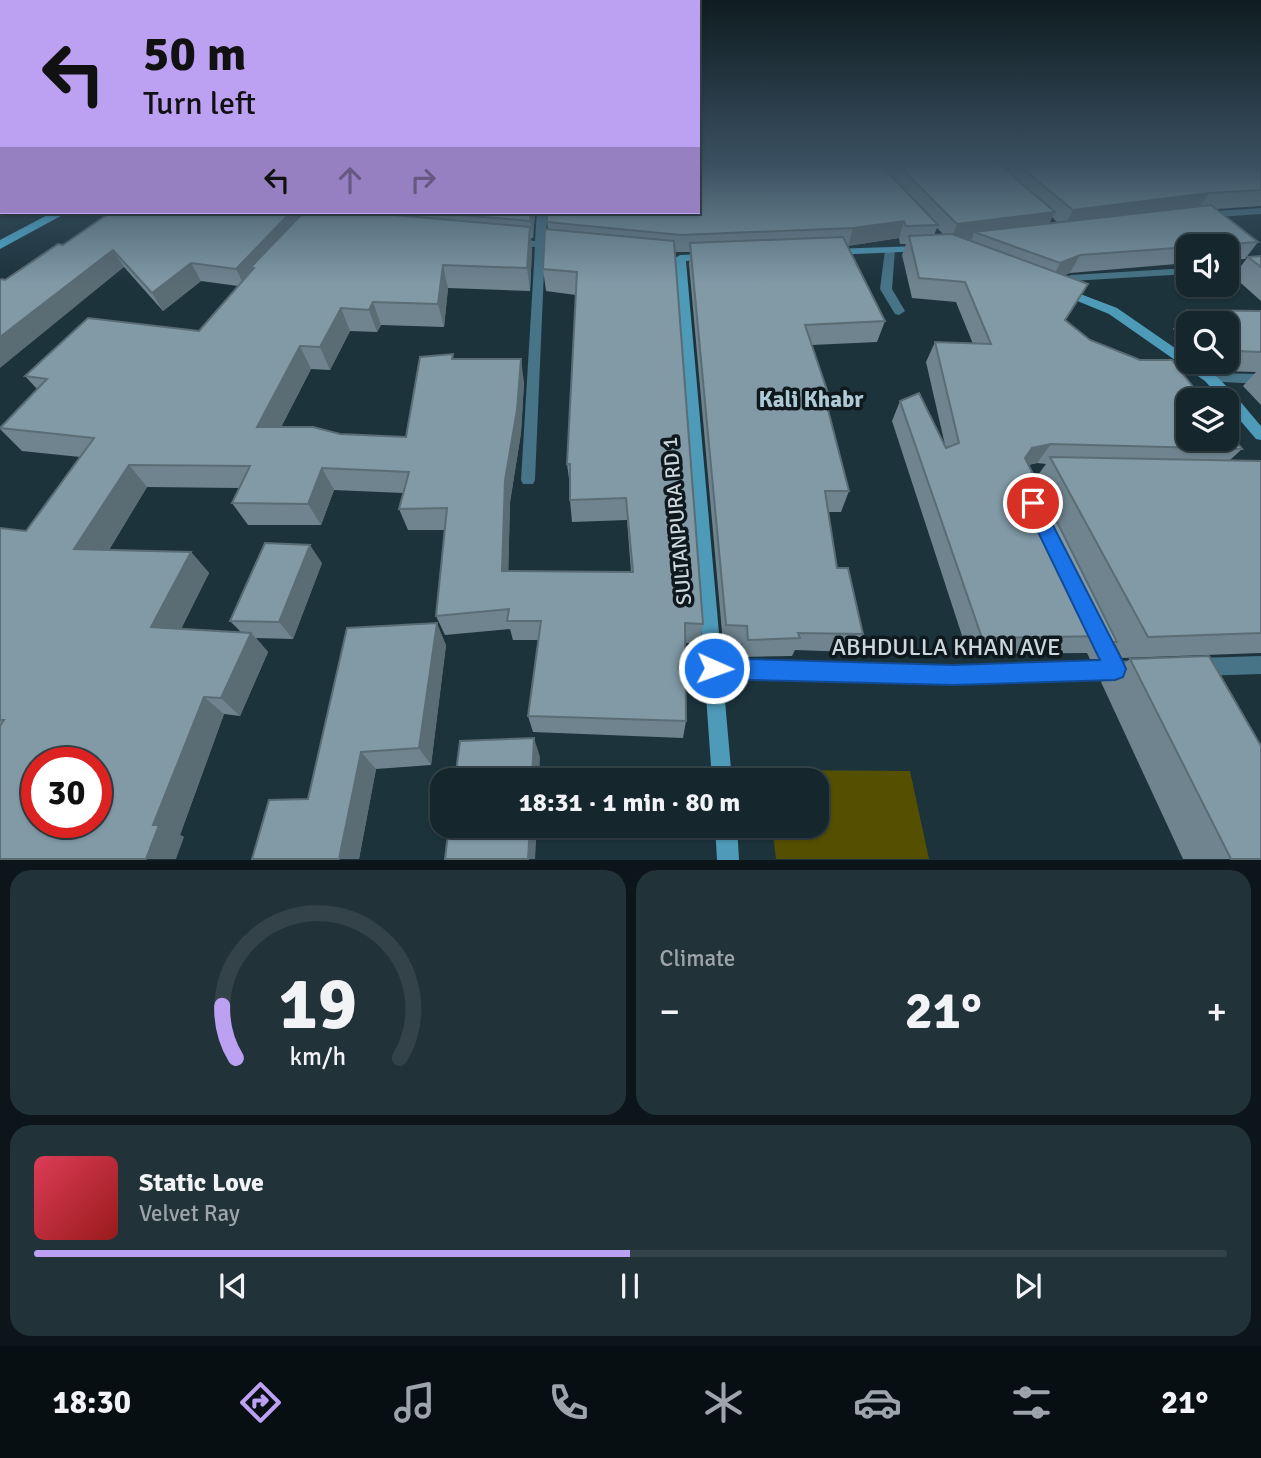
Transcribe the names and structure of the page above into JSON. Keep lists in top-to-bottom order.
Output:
{
  "streets": {
    "street": ["SULTANPURA RD 1", "ABHDULLA KHAN AVE"]
  },
  "crossings": [
    ["SULTANPURA RD 1", "ABHDULLA KHAN AVE"]
  ],
  "districts": ["Kali Khabr"],
  "page": {
    "turn": ["50 m", "Turn left"],
    "limit": "30",
    "trip": "18:31 · 1 min · 80 m",
    "tile": "Climate",
    "heat": ["−", "21°", "+"],
    "song": ["Static Love", "Velvet Ray"],
    "tabs": ["18:30", "21°"],
    "gauge": ["19", "km/h"]
  }
}
